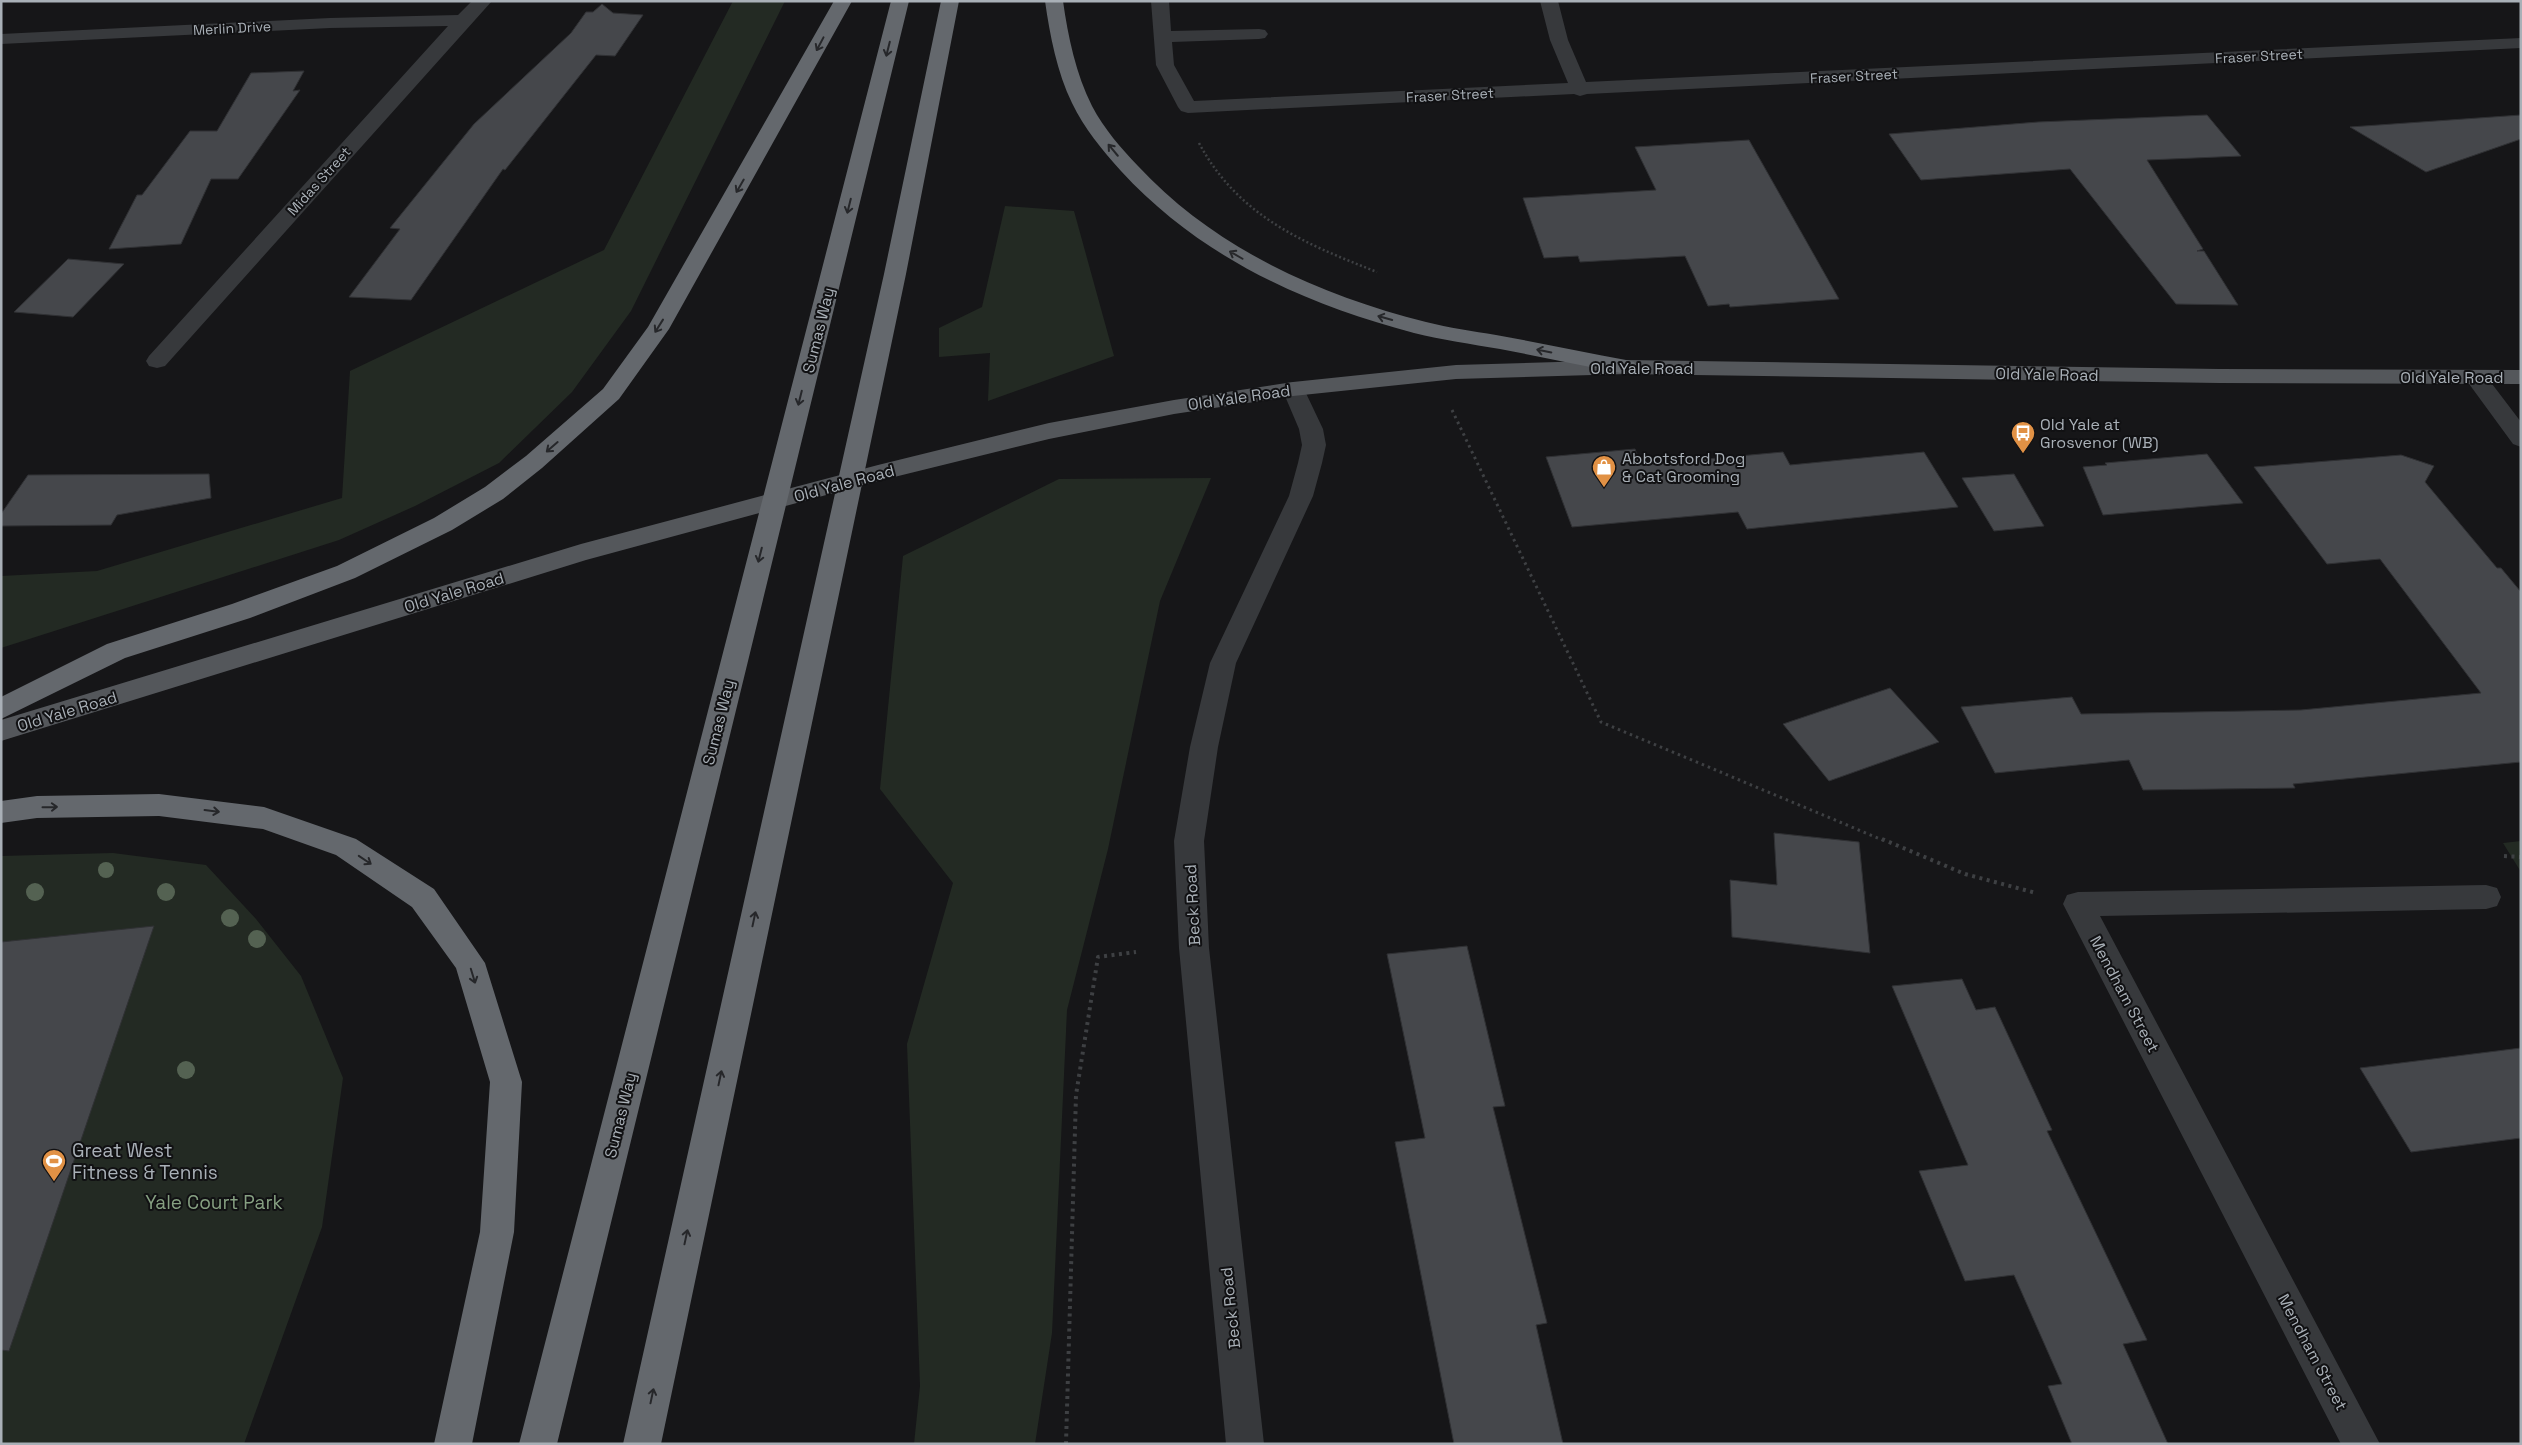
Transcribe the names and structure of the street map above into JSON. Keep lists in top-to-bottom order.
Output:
{
  "streets": {
    "highway": ["Sumas Way"],
    "main road": ["Old Yale Road"],
    "street": [
      "Merlin Drive",
      "Fraser Street",
      "Midas Street",
      "Beck Road",
      "Mendham Street"
    ]
  },
  "crossings": [
    ["Merlin Drive", "Midas Street"],
    ["Old Yale Road", "Beck Road"]
  ],
  "parks": ["Yale Court Park"],
  "places": {
    "bus stop": ["Old Yale at Grosvenor (WB)"],
    "shop": ["Abbotsford Dog & Cat Grooming"],
    "sports": ["Great West Fitness & Tennis"]
  }
}
